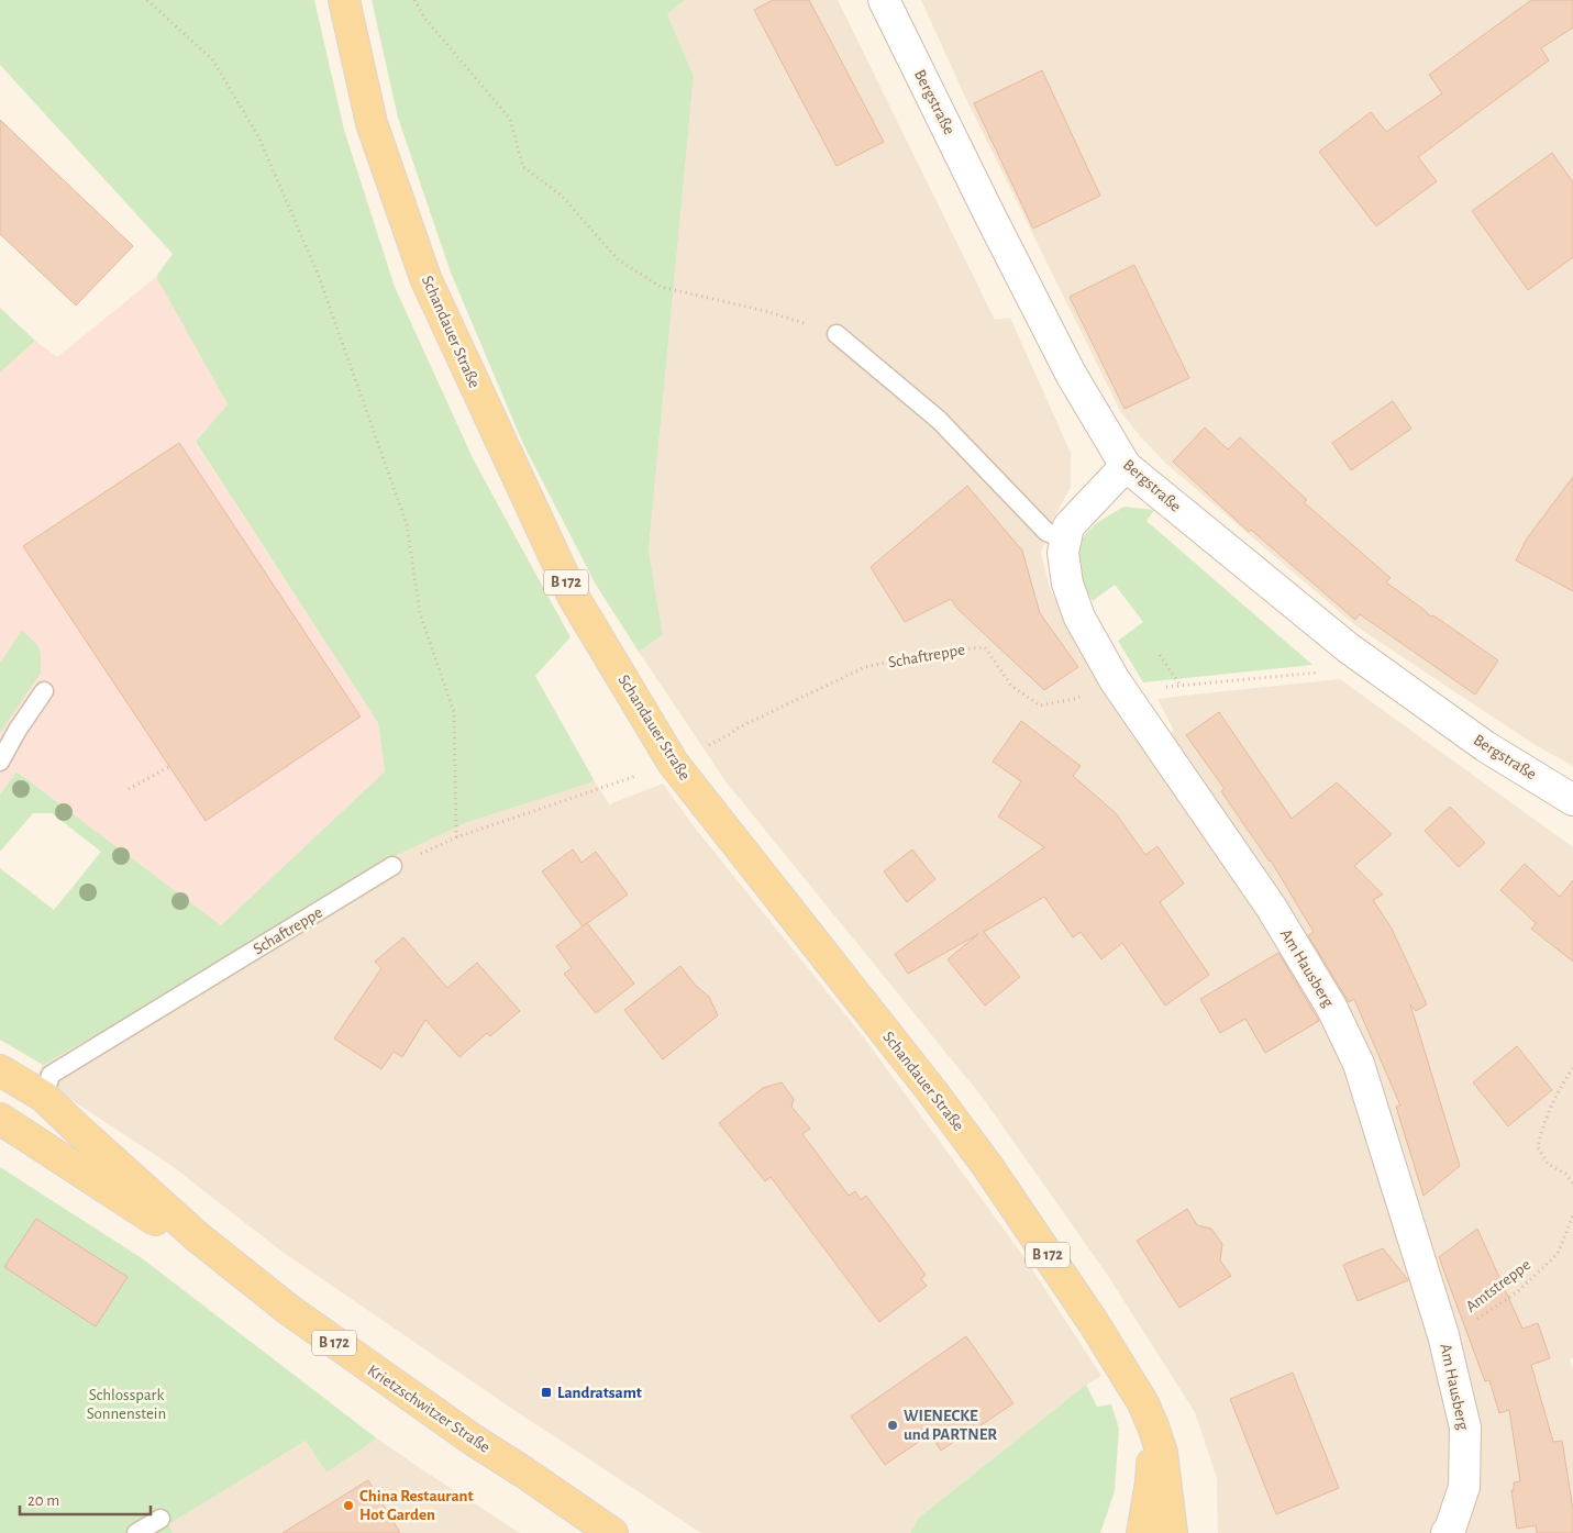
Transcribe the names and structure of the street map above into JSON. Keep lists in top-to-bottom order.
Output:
{
  "streets": {
    "main road": ["Schandauer Straße", "B 172", "Krietzschwitzer Straße"],
    "street": ["Bergstraße", "Am Hausberg"],
    "lane": ["Schaftreppe"],
    "path": ["Amtstreppe"]
  },
  "crossings": [
    ["Bergstraße", "Am Hausberg"],
    ["Schaftreppe", "Krietzschwitzer Straße"],
    ["Am Hausberg", "Amtstreppe"]
  ],
  "parks": ["Schlosspark Sonnenstein"],
  "places": {
    "transit": ["Landratsamt"],
    "other": ["WIENECKE und PARTNER", "China Restaurant Hot Garden"]
  },
  "scale_bar": "20 m"
}
